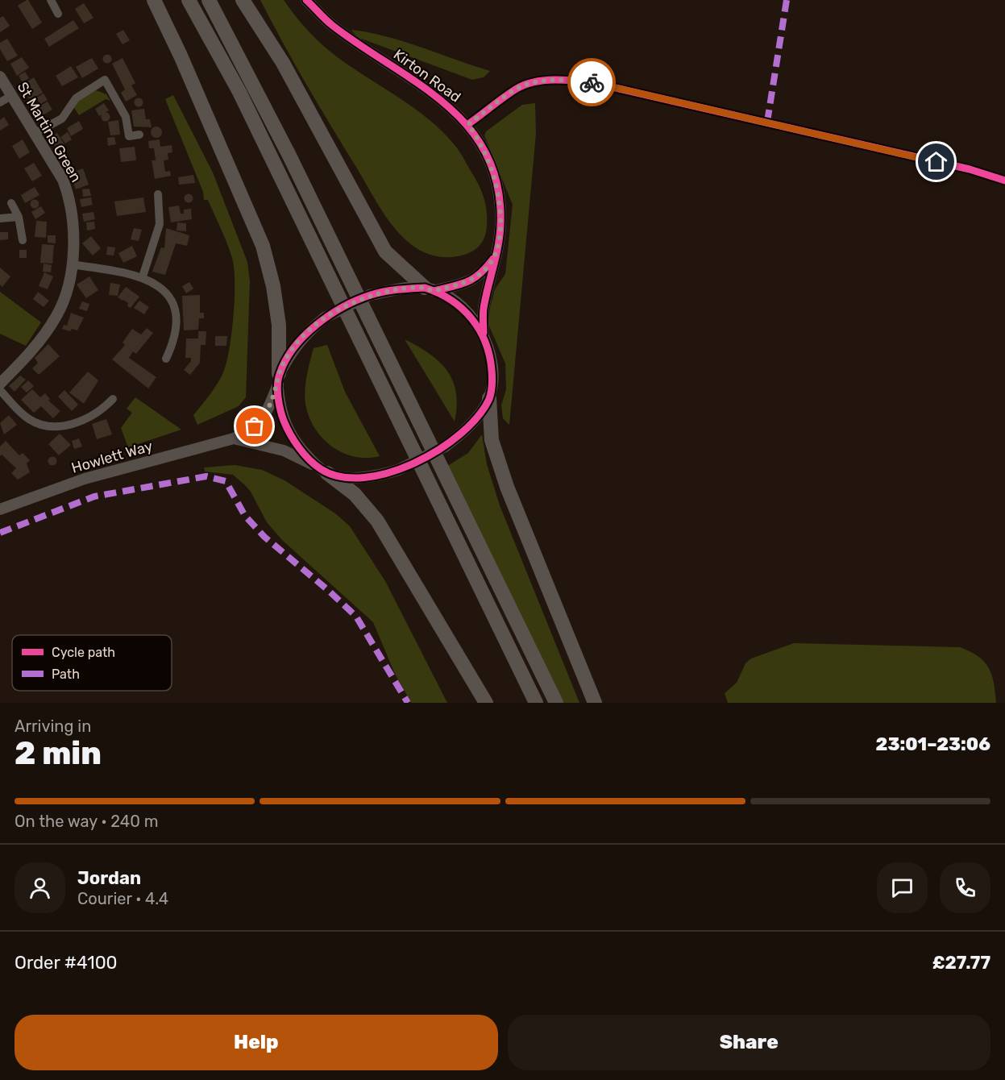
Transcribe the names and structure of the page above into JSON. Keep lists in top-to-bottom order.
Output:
{
  "streets": {
    "street": ["Kirton Road", "St Martins Green", "Howlett Way"]
  },
  "legend": ["Cycle path", "Path"],
  "page": {
    "heading": ["2 min", "Arriving in", "23:01–23:06"],
    "panel": [
      "Jordan",
      "Courier · 4.4",
      "Order #4100",
      "£27.77"
    ],
    "bar": "On the way · 240 m",
    "buttons": ["Help", "Share"]
  }
}
